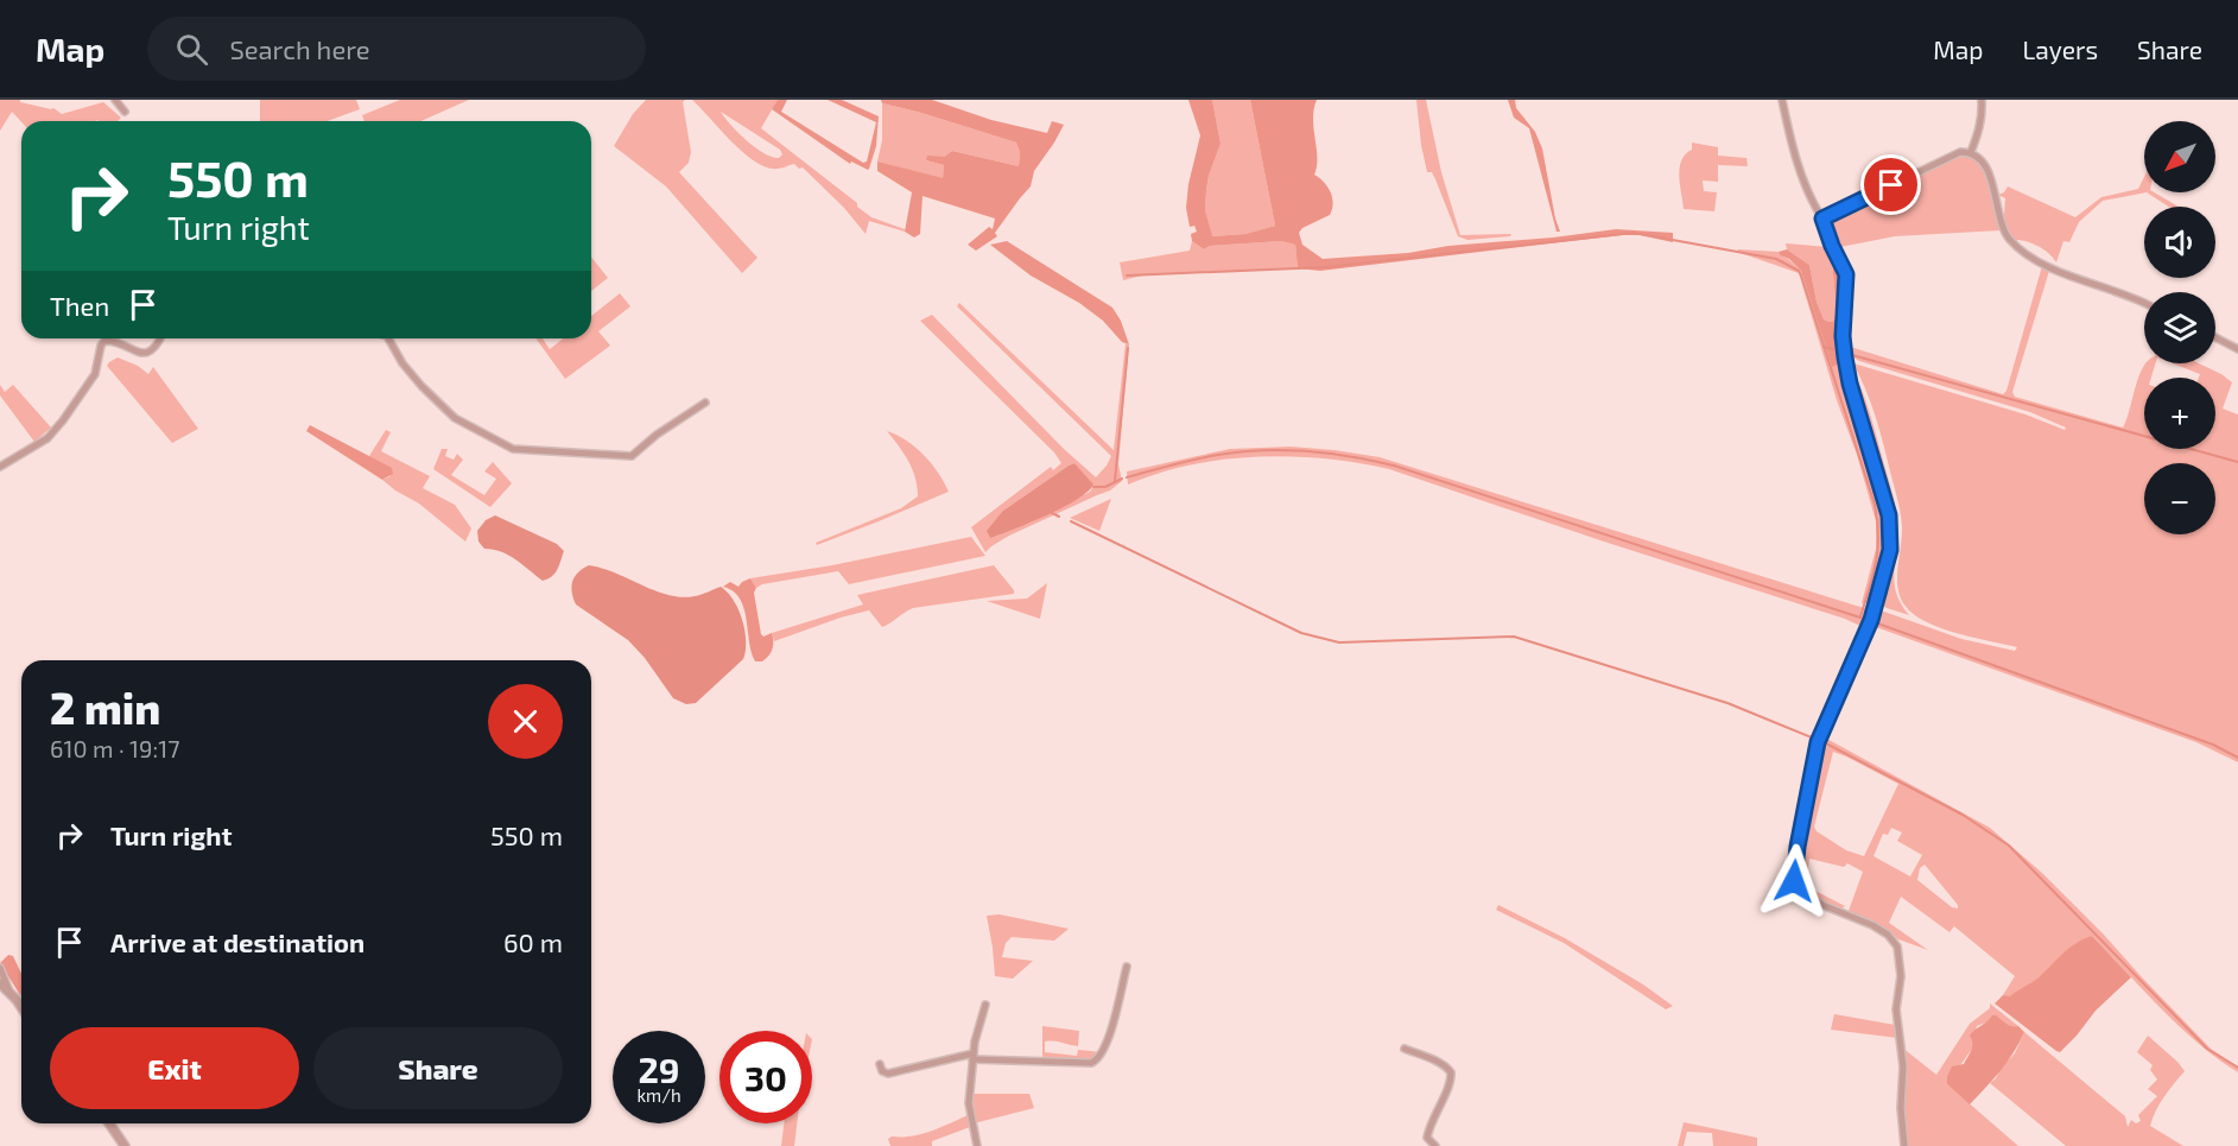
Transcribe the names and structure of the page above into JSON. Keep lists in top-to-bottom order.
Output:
{
  "north": "bottom left",
  "page": {
    "header": "Map",
    "search": "Search here",
    "nav": ["Map", "Layers", "Share"],
    "map_buttons": ["+", "−"],
    "turn": ["550 m", "Turn right"],
    "then": "Then",
    "heading": ["2 min", "610 m · 19:17"],
    "list": [
      {
        "name": "Turn right",
        "value": "550 m"
      },
      {
        "name": "Arrive at destination",
        "value": "60 m"
      }
    ],
    "buttons": ["Exit", "Share"],
    "speed": "29 km/h",
    "limit": "30"
  }
}
